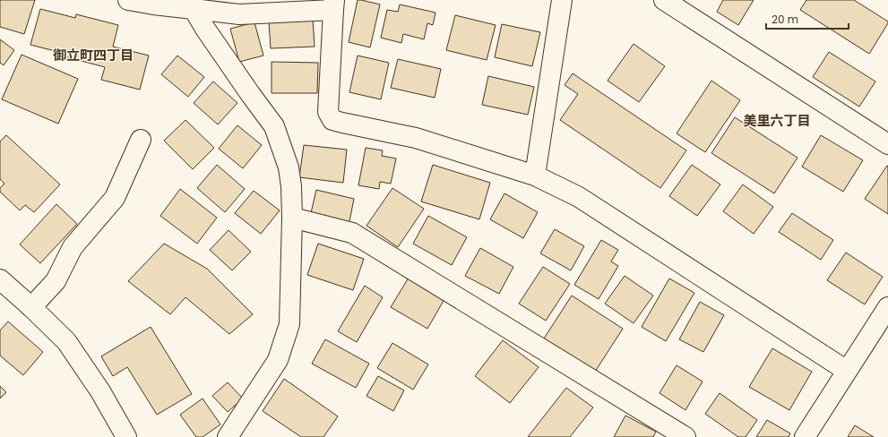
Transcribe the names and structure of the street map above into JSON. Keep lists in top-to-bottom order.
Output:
{
  "districts": ["御立町四丁目", "美里六丁目"],
  "scale_bar": "20 m"
}
